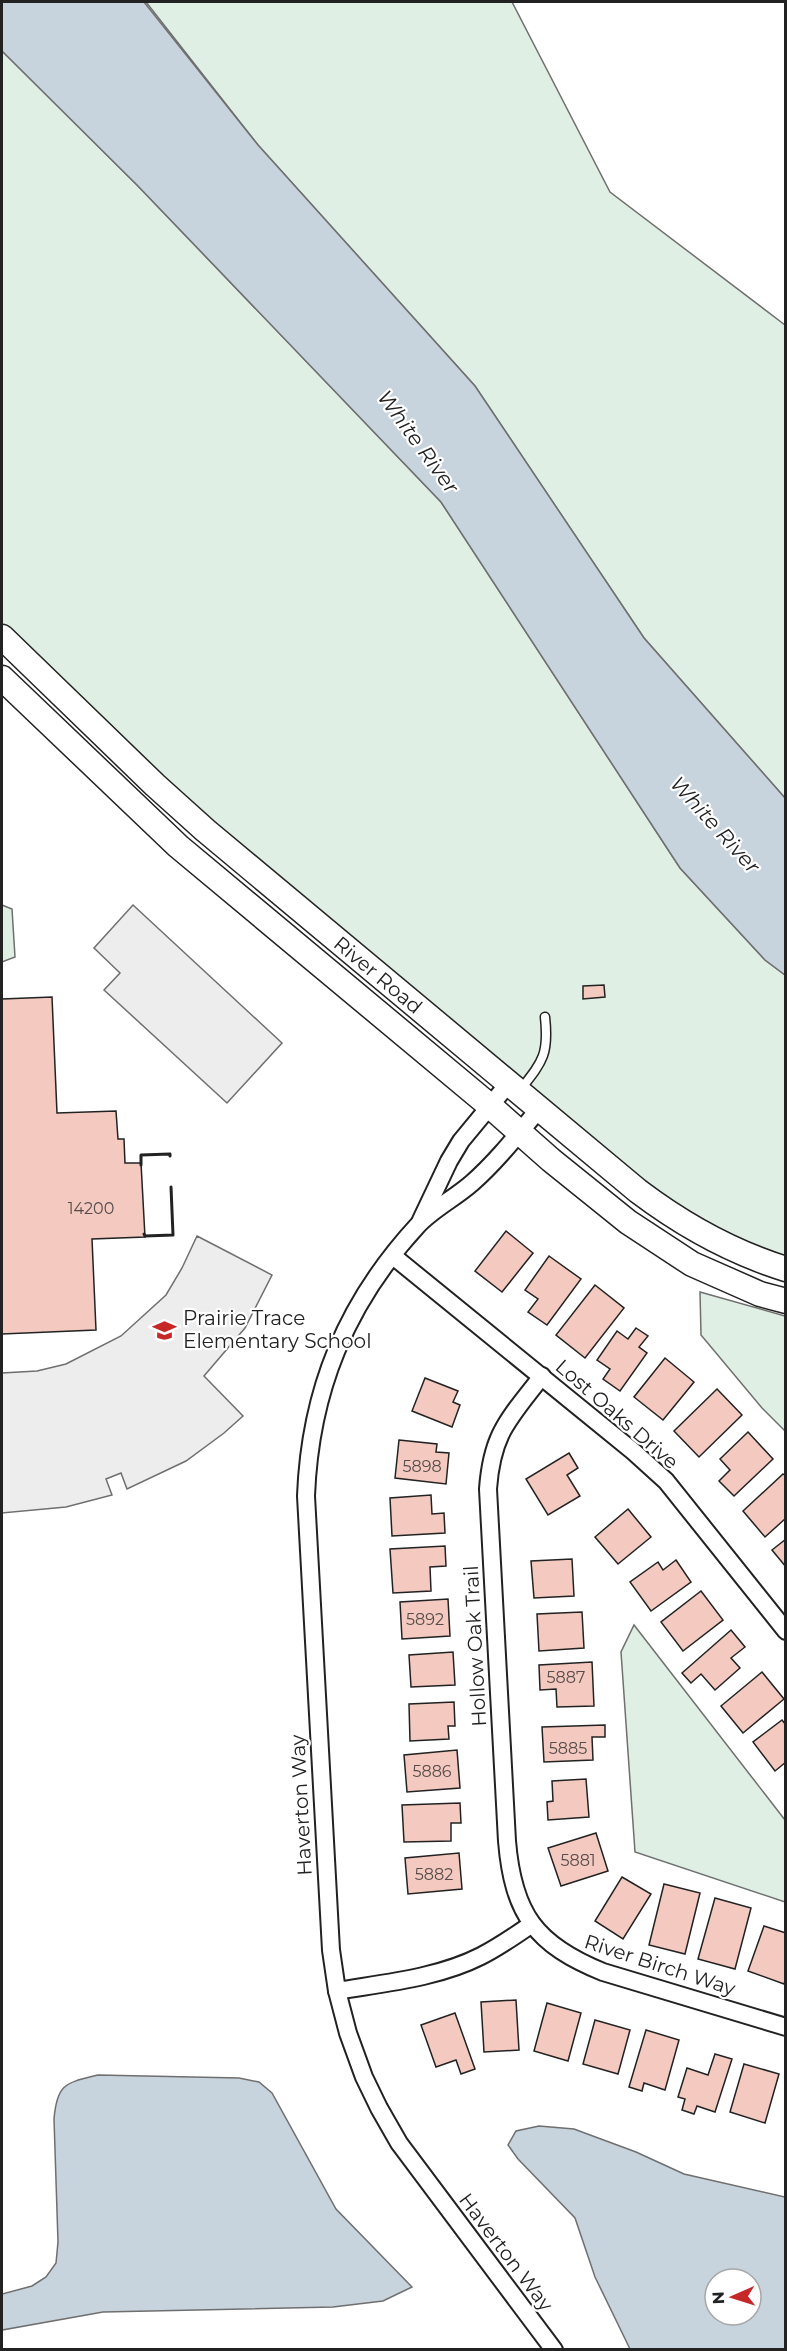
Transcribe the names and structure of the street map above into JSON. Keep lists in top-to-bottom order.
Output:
{
  "streets": {
    "main road": ["River Road"],
    "street": [
      "Lost Oaks Drive",
      "Hollow Oak Trail",
      "Haverton Way",
      "River Birch Way"
    ]
  },
  "crossings": [
    ["River Road", "Haverton Way"],
    ["Lost Oaks Drive", "Hollow Oak Trail"],
    ["Lost Oaks Drive", "Haverton Way"],
    ["Hollow Oak Trail", "River Birch Way"]
  ],
  "water": ["White River"],
  "places": {
    "school or university": ["Prairie Trace Elementary School"]
  },
  "house_numbers": [
    "14200",
    "5898",
    "5892",
    "5887",
    "5885",
    "5886",
    "5881",
    "5882"
  ],
  "north": "left"
}
